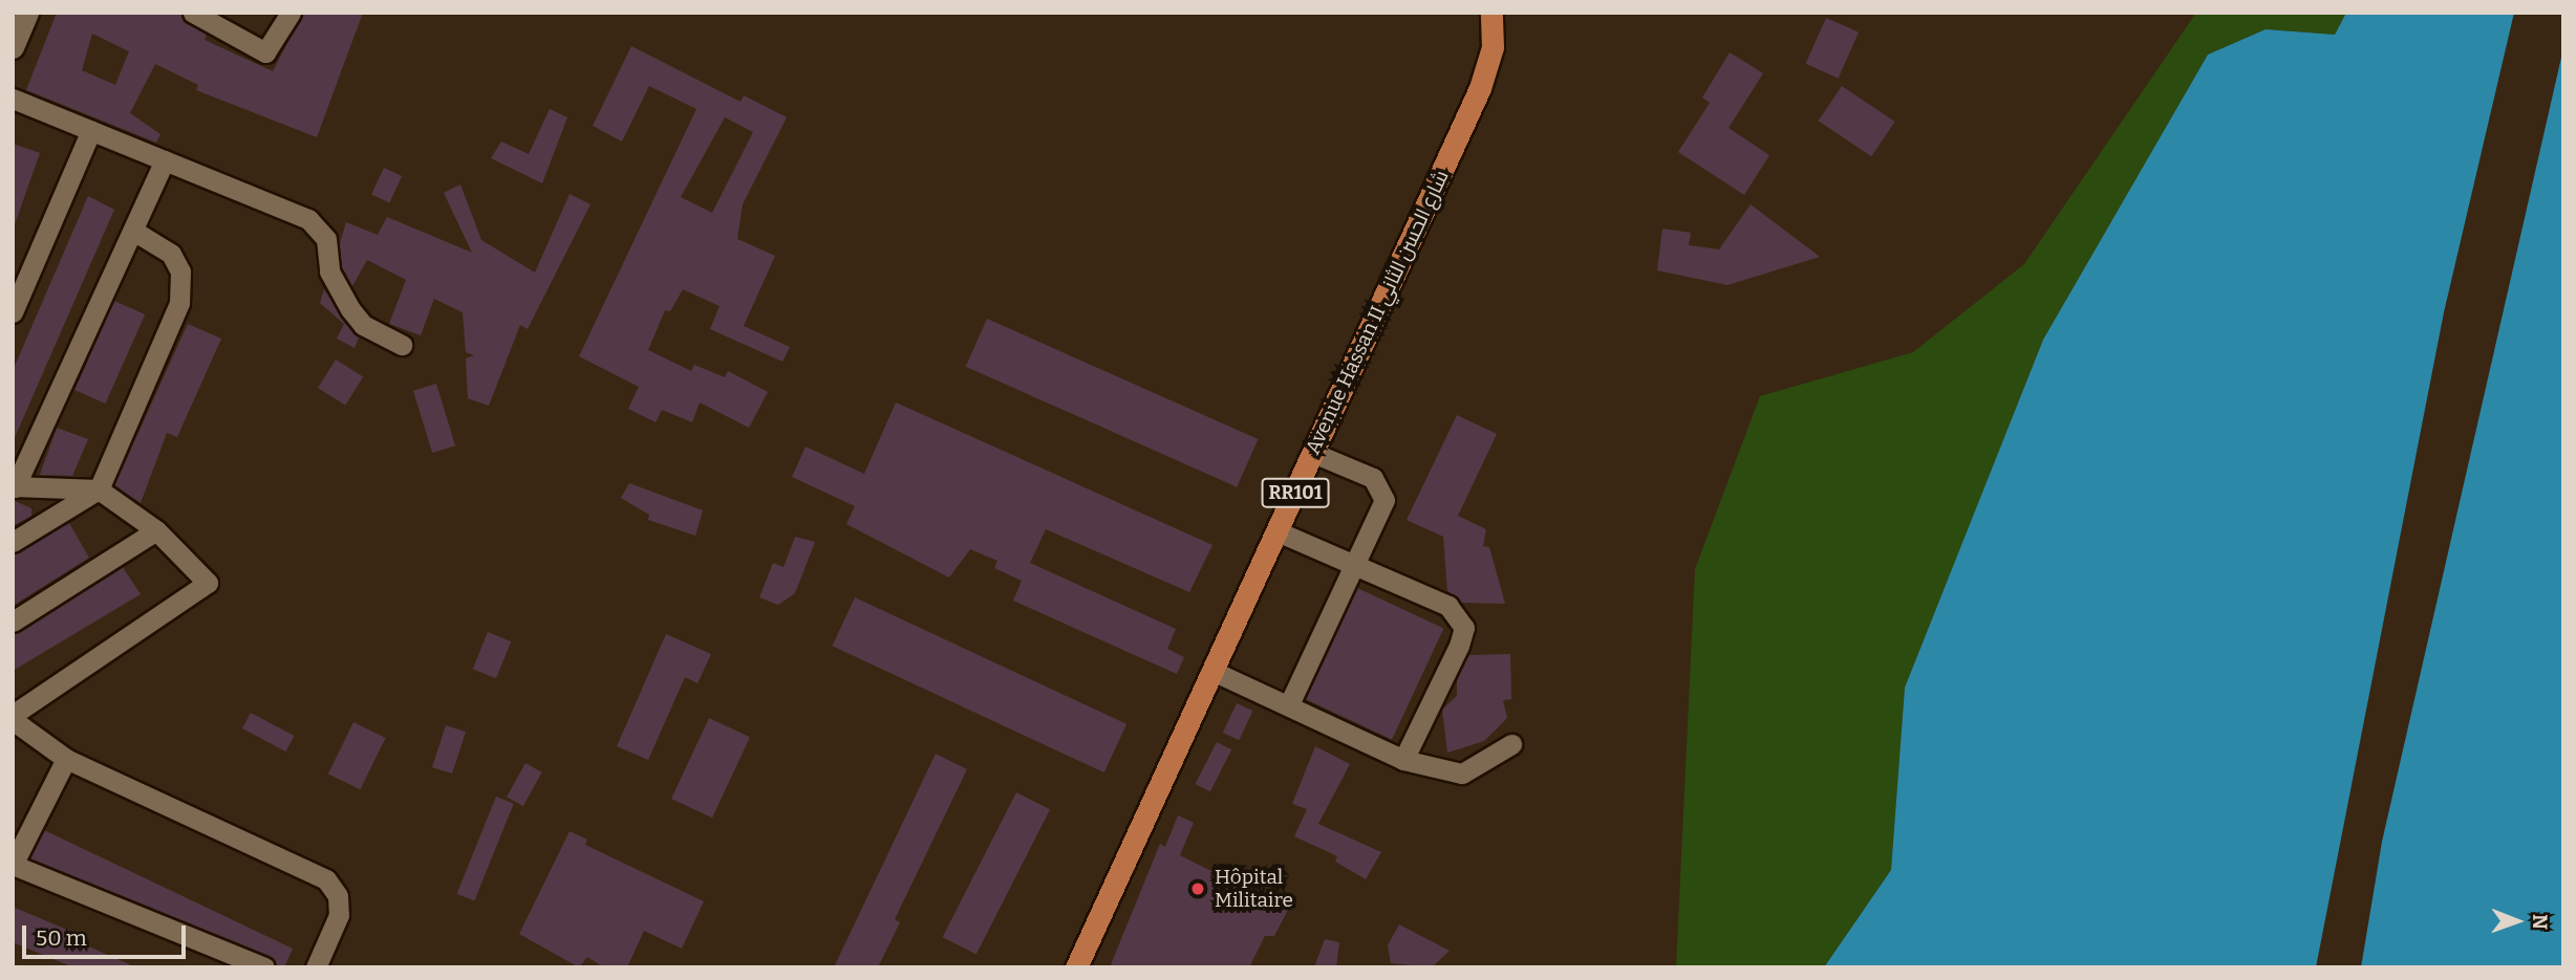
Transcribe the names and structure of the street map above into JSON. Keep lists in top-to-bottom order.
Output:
{
  "streets": {
    "main road": ["Avenue Hassan II شارع الحسن الثاني", "RR101"]
  },
  "places": ["Hôpital Militaire"],
  "scale_bar": "50 m",
  "north": "right"
}
